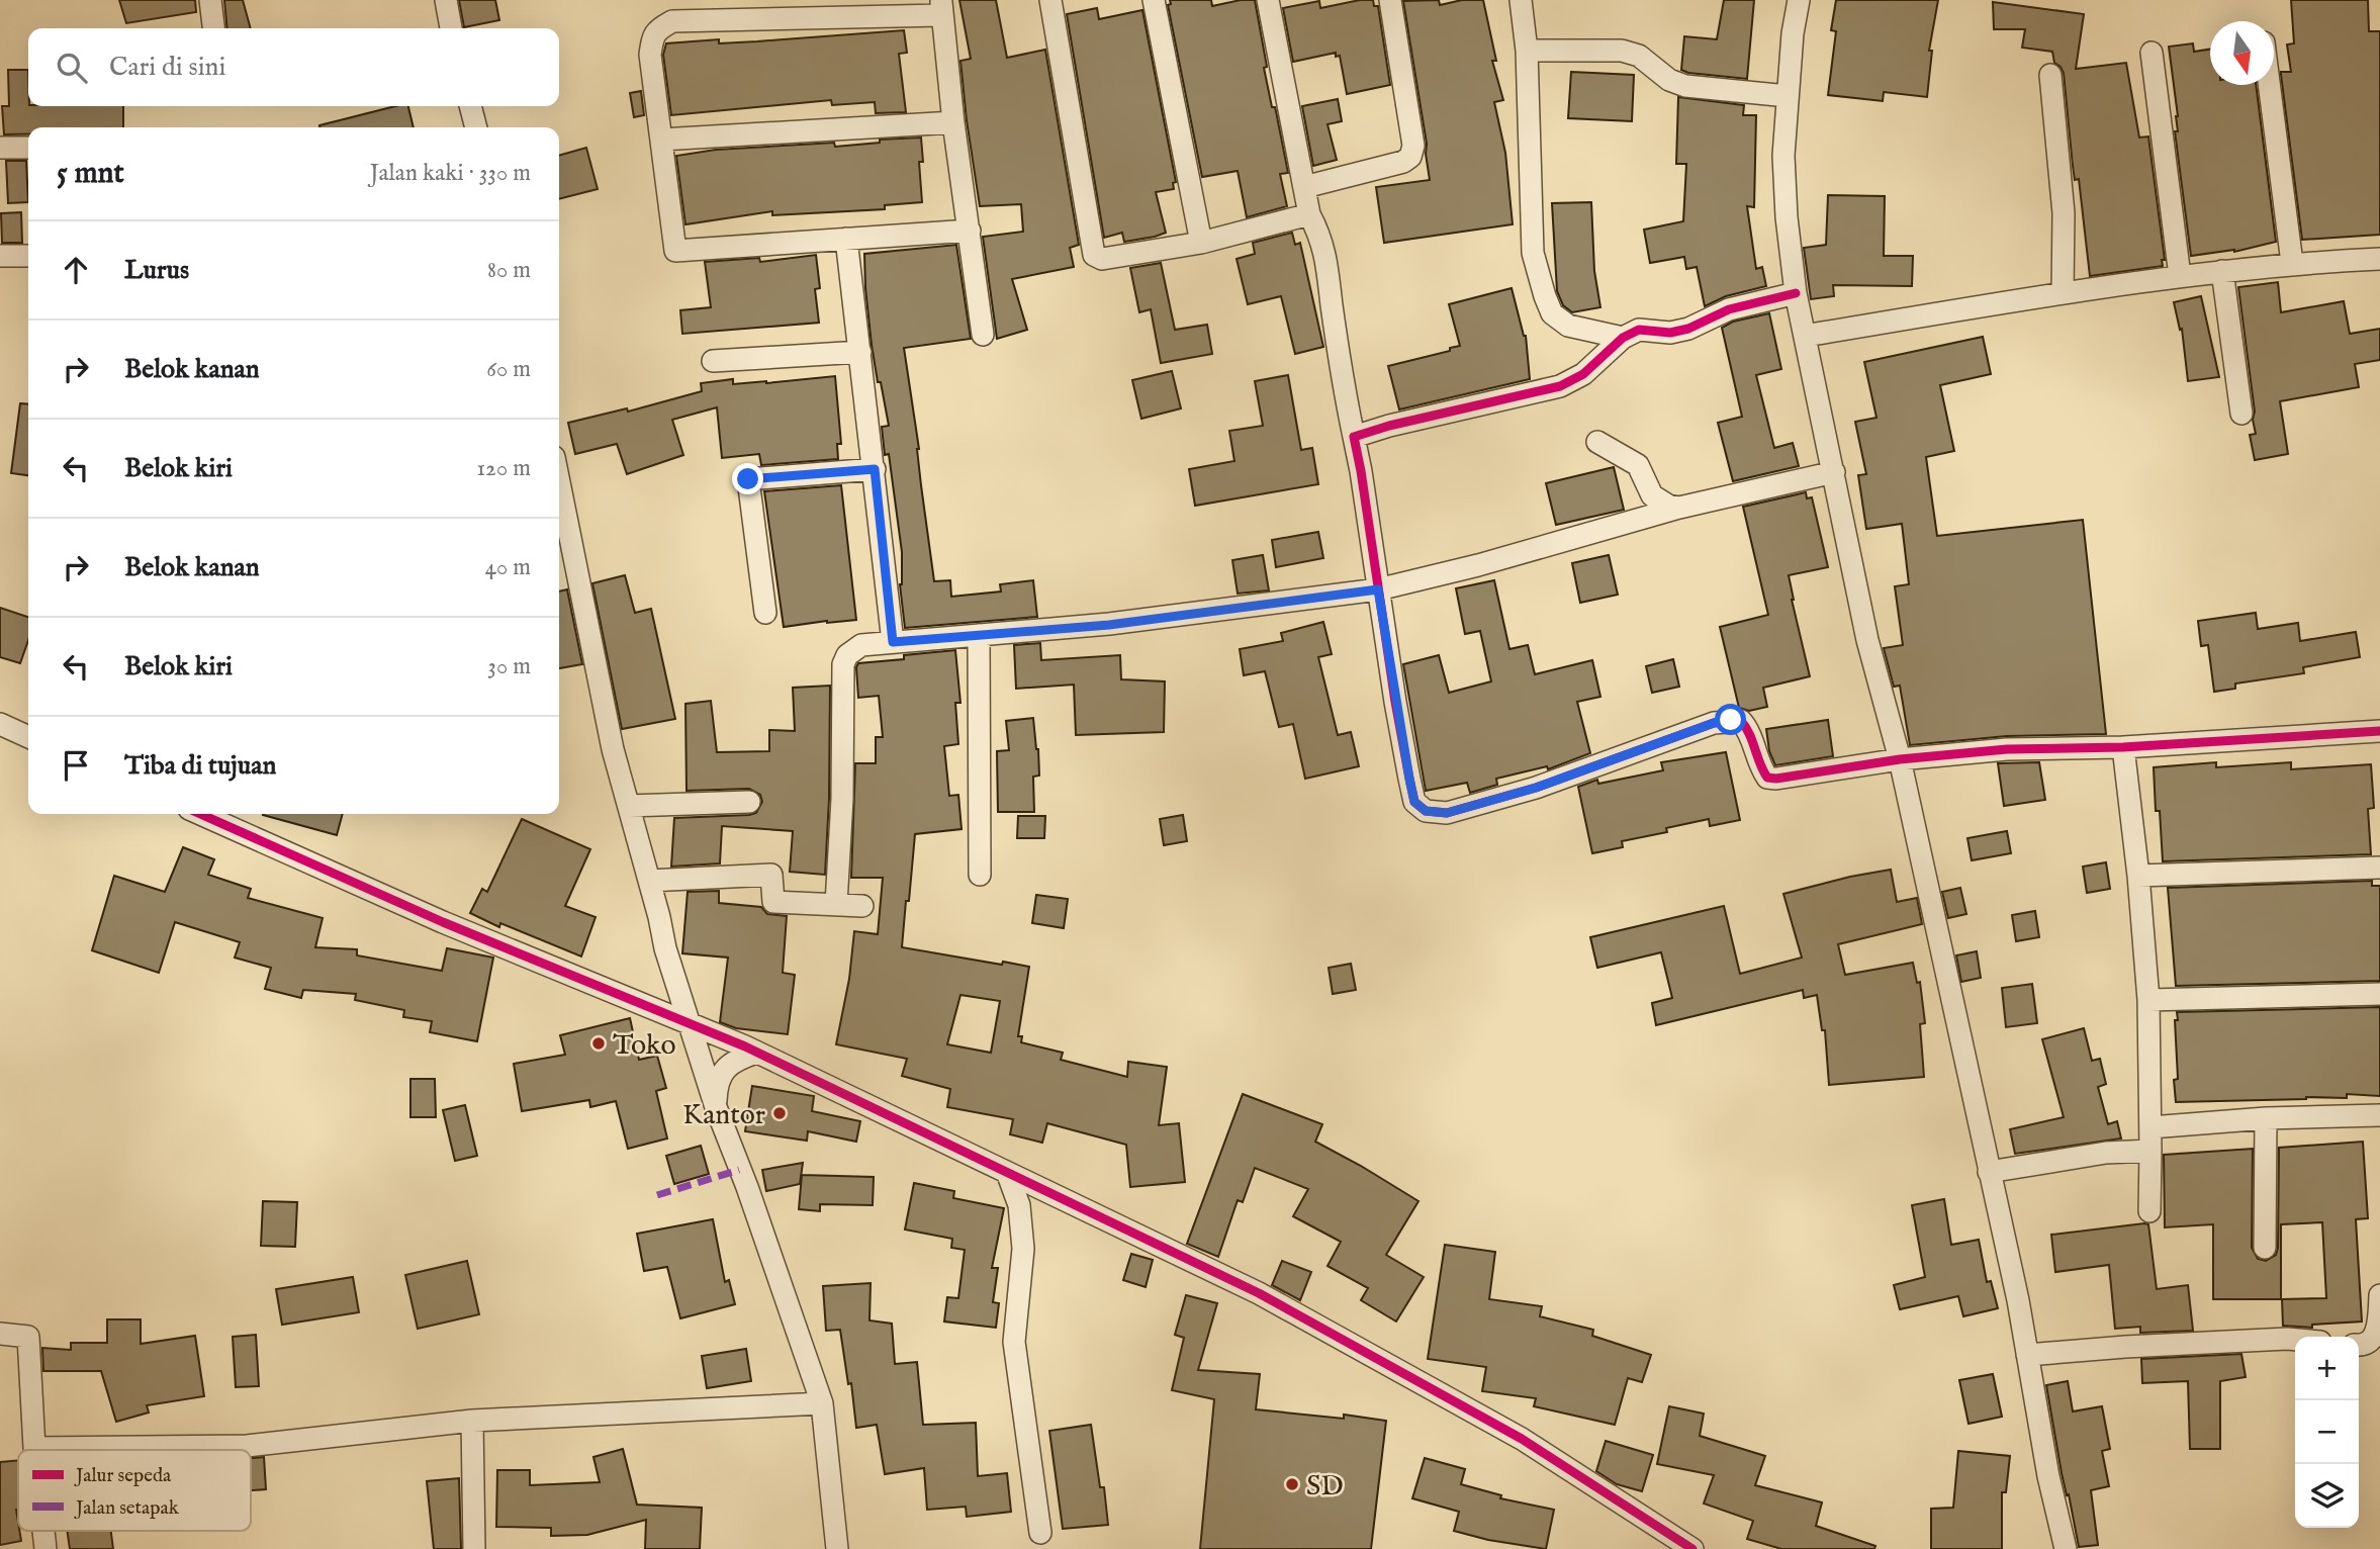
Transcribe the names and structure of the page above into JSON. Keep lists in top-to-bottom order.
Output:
{
  "places": ["Toko", "Kantor", "SD"],
  "legend": ["Jalur sepeda", "Jalan setapak"],
  "north": "bottom",
  "page": {
    "search": "Cari di sini",
    "heading": ["5 mnt", "Jalan kaki · 330 m"],
    "list": [
      ["Lurus", "80 m"],
      ["Belok kanan", "60 m"],
      ["Belok kiri", "120 m"],
      ["Belok kanan", "40 m"],
      ["Belok kiri", "30 m"],
      "Tiba di tujuan"
    ],
    "map_buttons": ["+", "−"]
  }
}
